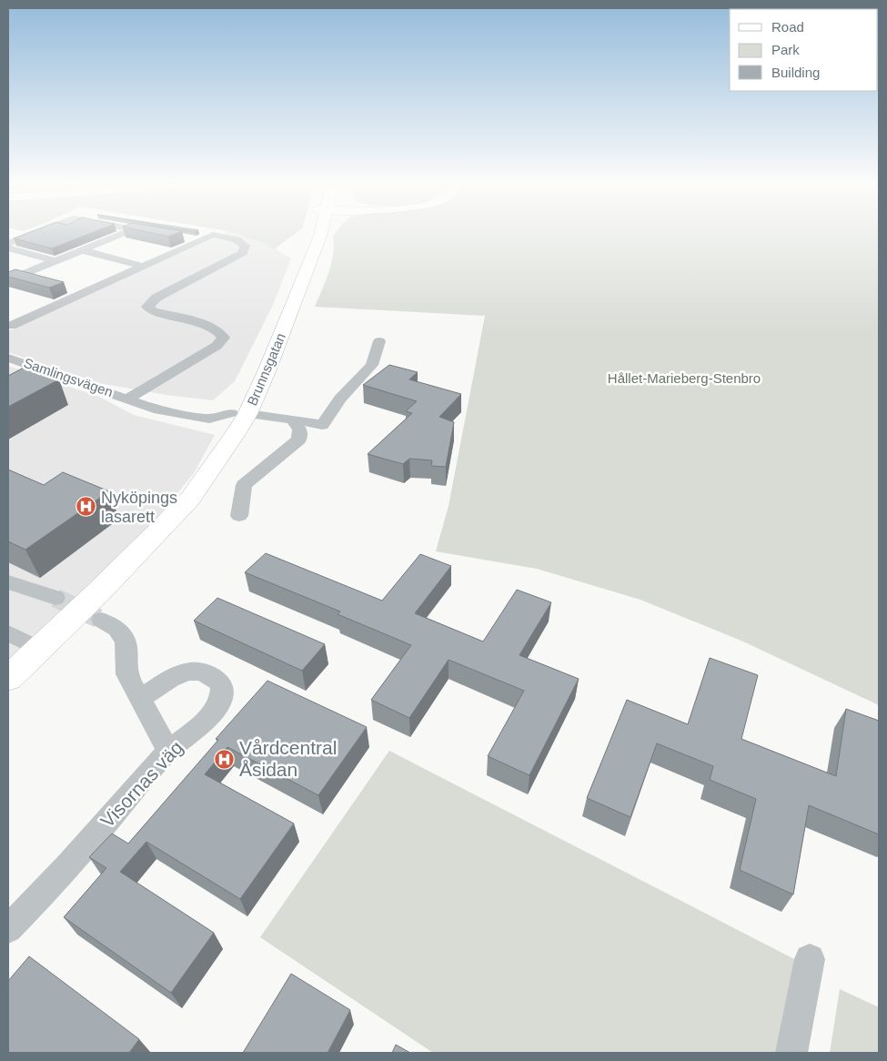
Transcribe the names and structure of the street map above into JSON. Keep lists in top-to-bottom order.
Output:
{
  "streets": {
    "main road": ["Brunnsgatan"],
    "street": ["Samlingsvägen", "Visornas väg"]
  },
  "crossings": [
    ["Brunnsgatan", "Samlingsvägen"]
  ],
  "parks": ["Hållet-Marieberg-Stenbro"],
  "places": {
    "hospital": ["Nyköpings lasarett", "Vårdcentral Åsidan"]
  },
  "legend": ["Road", "Park", "Building"]
}
